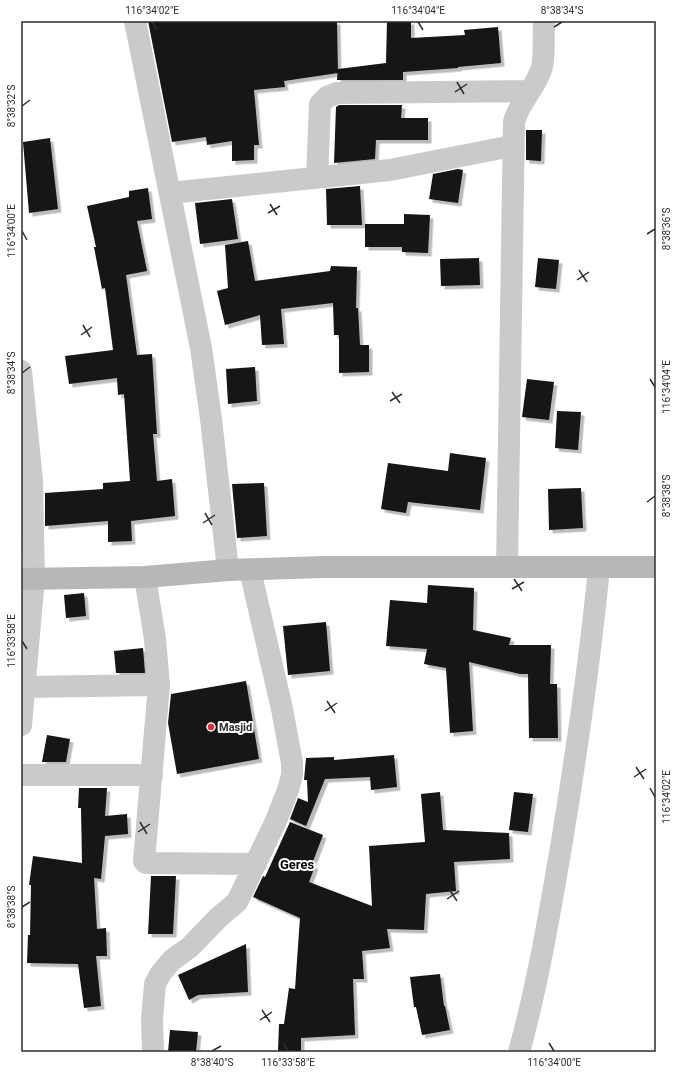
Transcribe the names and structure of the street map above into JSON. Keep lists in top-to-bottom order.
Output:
{
  "districts": ["Geres"],
  "places": ["Masjid"],
  "coordinates": [
    "116°34'02\"E",
    "116°34'04\"E",
    "8°38'34\"S",
    "8°38'32\"S",
    "8°38'36\"S",
    "116°34'00\"E",
    "8°38'38\"S",
    "116°33'58\"E",
    "8°38'40\"S"
  ]
}
